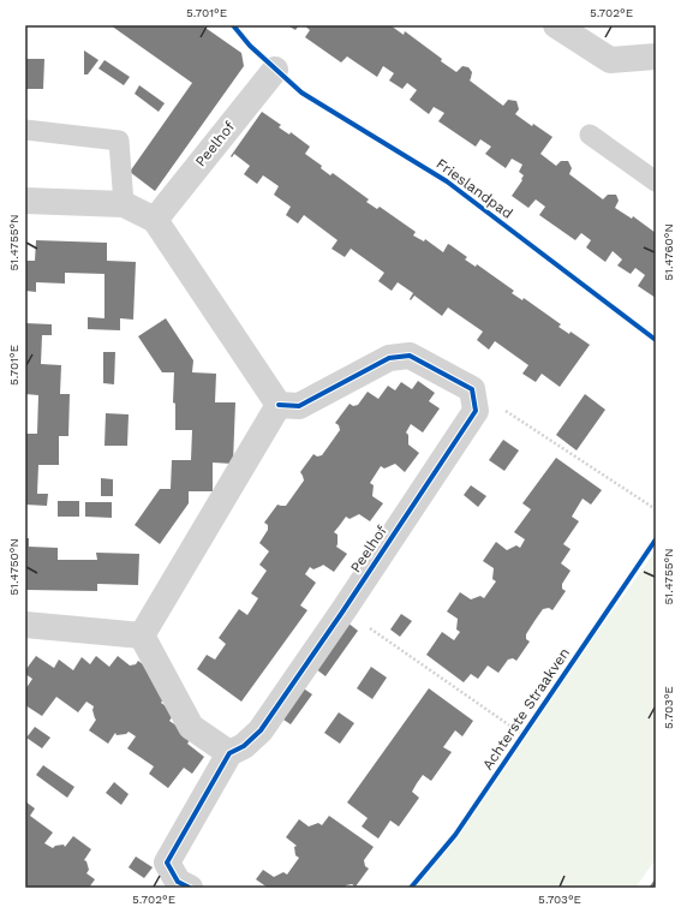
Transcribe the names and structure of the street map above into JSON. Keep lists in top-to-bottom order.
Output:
{
  "streets": {
    "street": ["Peelhof"],
    "cycle path": ["Frieslandpad", "Achterste Straakven"]
  },
  "coordinates": [
    "5.701°E",
    "5.702°E",
    "51.4755°N",
    "51.4760°N",
    "51.4750°N",
    "5.703°E"
  ]
}
